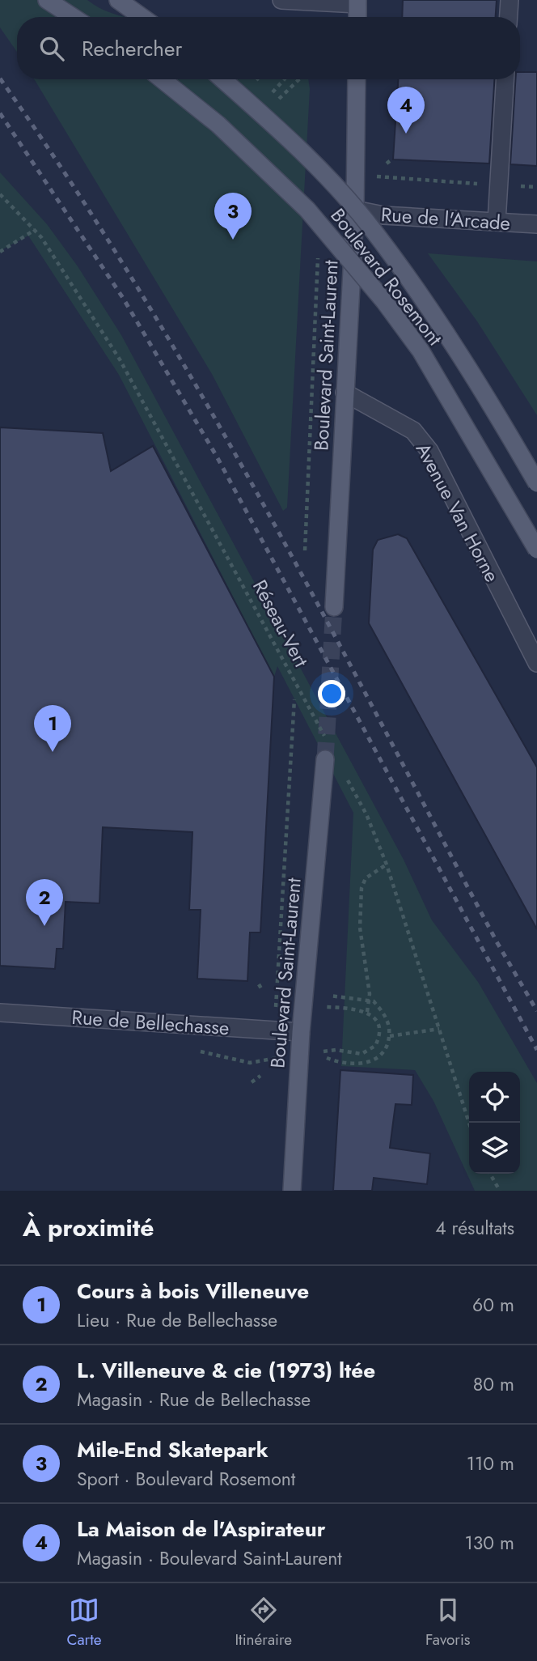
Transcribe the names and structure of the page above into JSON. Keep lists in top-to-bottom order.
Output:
{
  "streets": {
    "main road": ["Boulevard Rosemont", "Boulevard Saint-Laurent"],
    "street": ["Rue de l'Arcade", "Avenue Van Horne", "Rue de Bellechasse"],
    "path": ["Réseau-Vert"]
  },
  "crossings": [
    ["Rue de l'Arcade", "Boulevard Saint-Laurent"],
    ["Boulevard Saint-Laurent", "Avenue Van Horne"],
    ["Boulevard Saint-Laurent", "Rue de Bellechasse"]
  ],
  "page": {
    "search": "Rechercher",
    "pins": [
      "4",
      "3",
      "1",
      "2"
    ],
    "heading": ["À proximité", "4 résultats"],
    "list": [
      {
        "mark": "1",
        "name": "Cours à bois Villeneuve",
        "note": "Lieu · Rue de Bellechasse",
        "value": "60 m"
      },
      {
        "mark": "2",
        "name": "L. Villeneuve & cie (1973) ltée",
        "note": "Magasin · Rue de Bellechasse",
        "value": "80 m"
      },
      {
        "mark": "3",
        "name": "Mile-End Skatepark",
        "note": "Sport · Boulevard Rosemont",
        "value": "110 m"
      },
      {
        "mark": "4",
        "name": "La Maison de l'Aspirateur",
        "note": "Magasin · Boulevard Saint-Laurent",
        "value": "130 m"
      }
    ],
    "nav": ["Carte", "Itinéraire", "Favoris"]
  }
}
